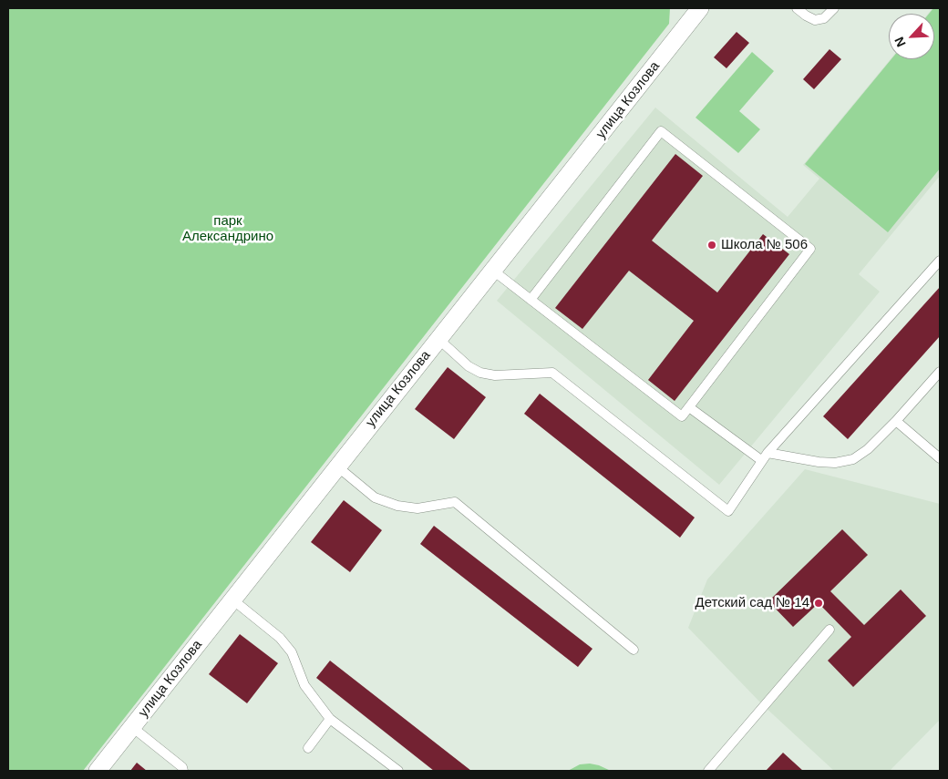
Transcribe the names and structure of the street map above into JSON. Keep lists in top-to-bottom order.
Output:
{
  "streets": {
    "street": ["улица Козлова"]
  },
  "parks": ["парк Александрино"],
  "places": ["Школа № 506", "Детский сад № 14"],
  "north": "bottom left"
}
